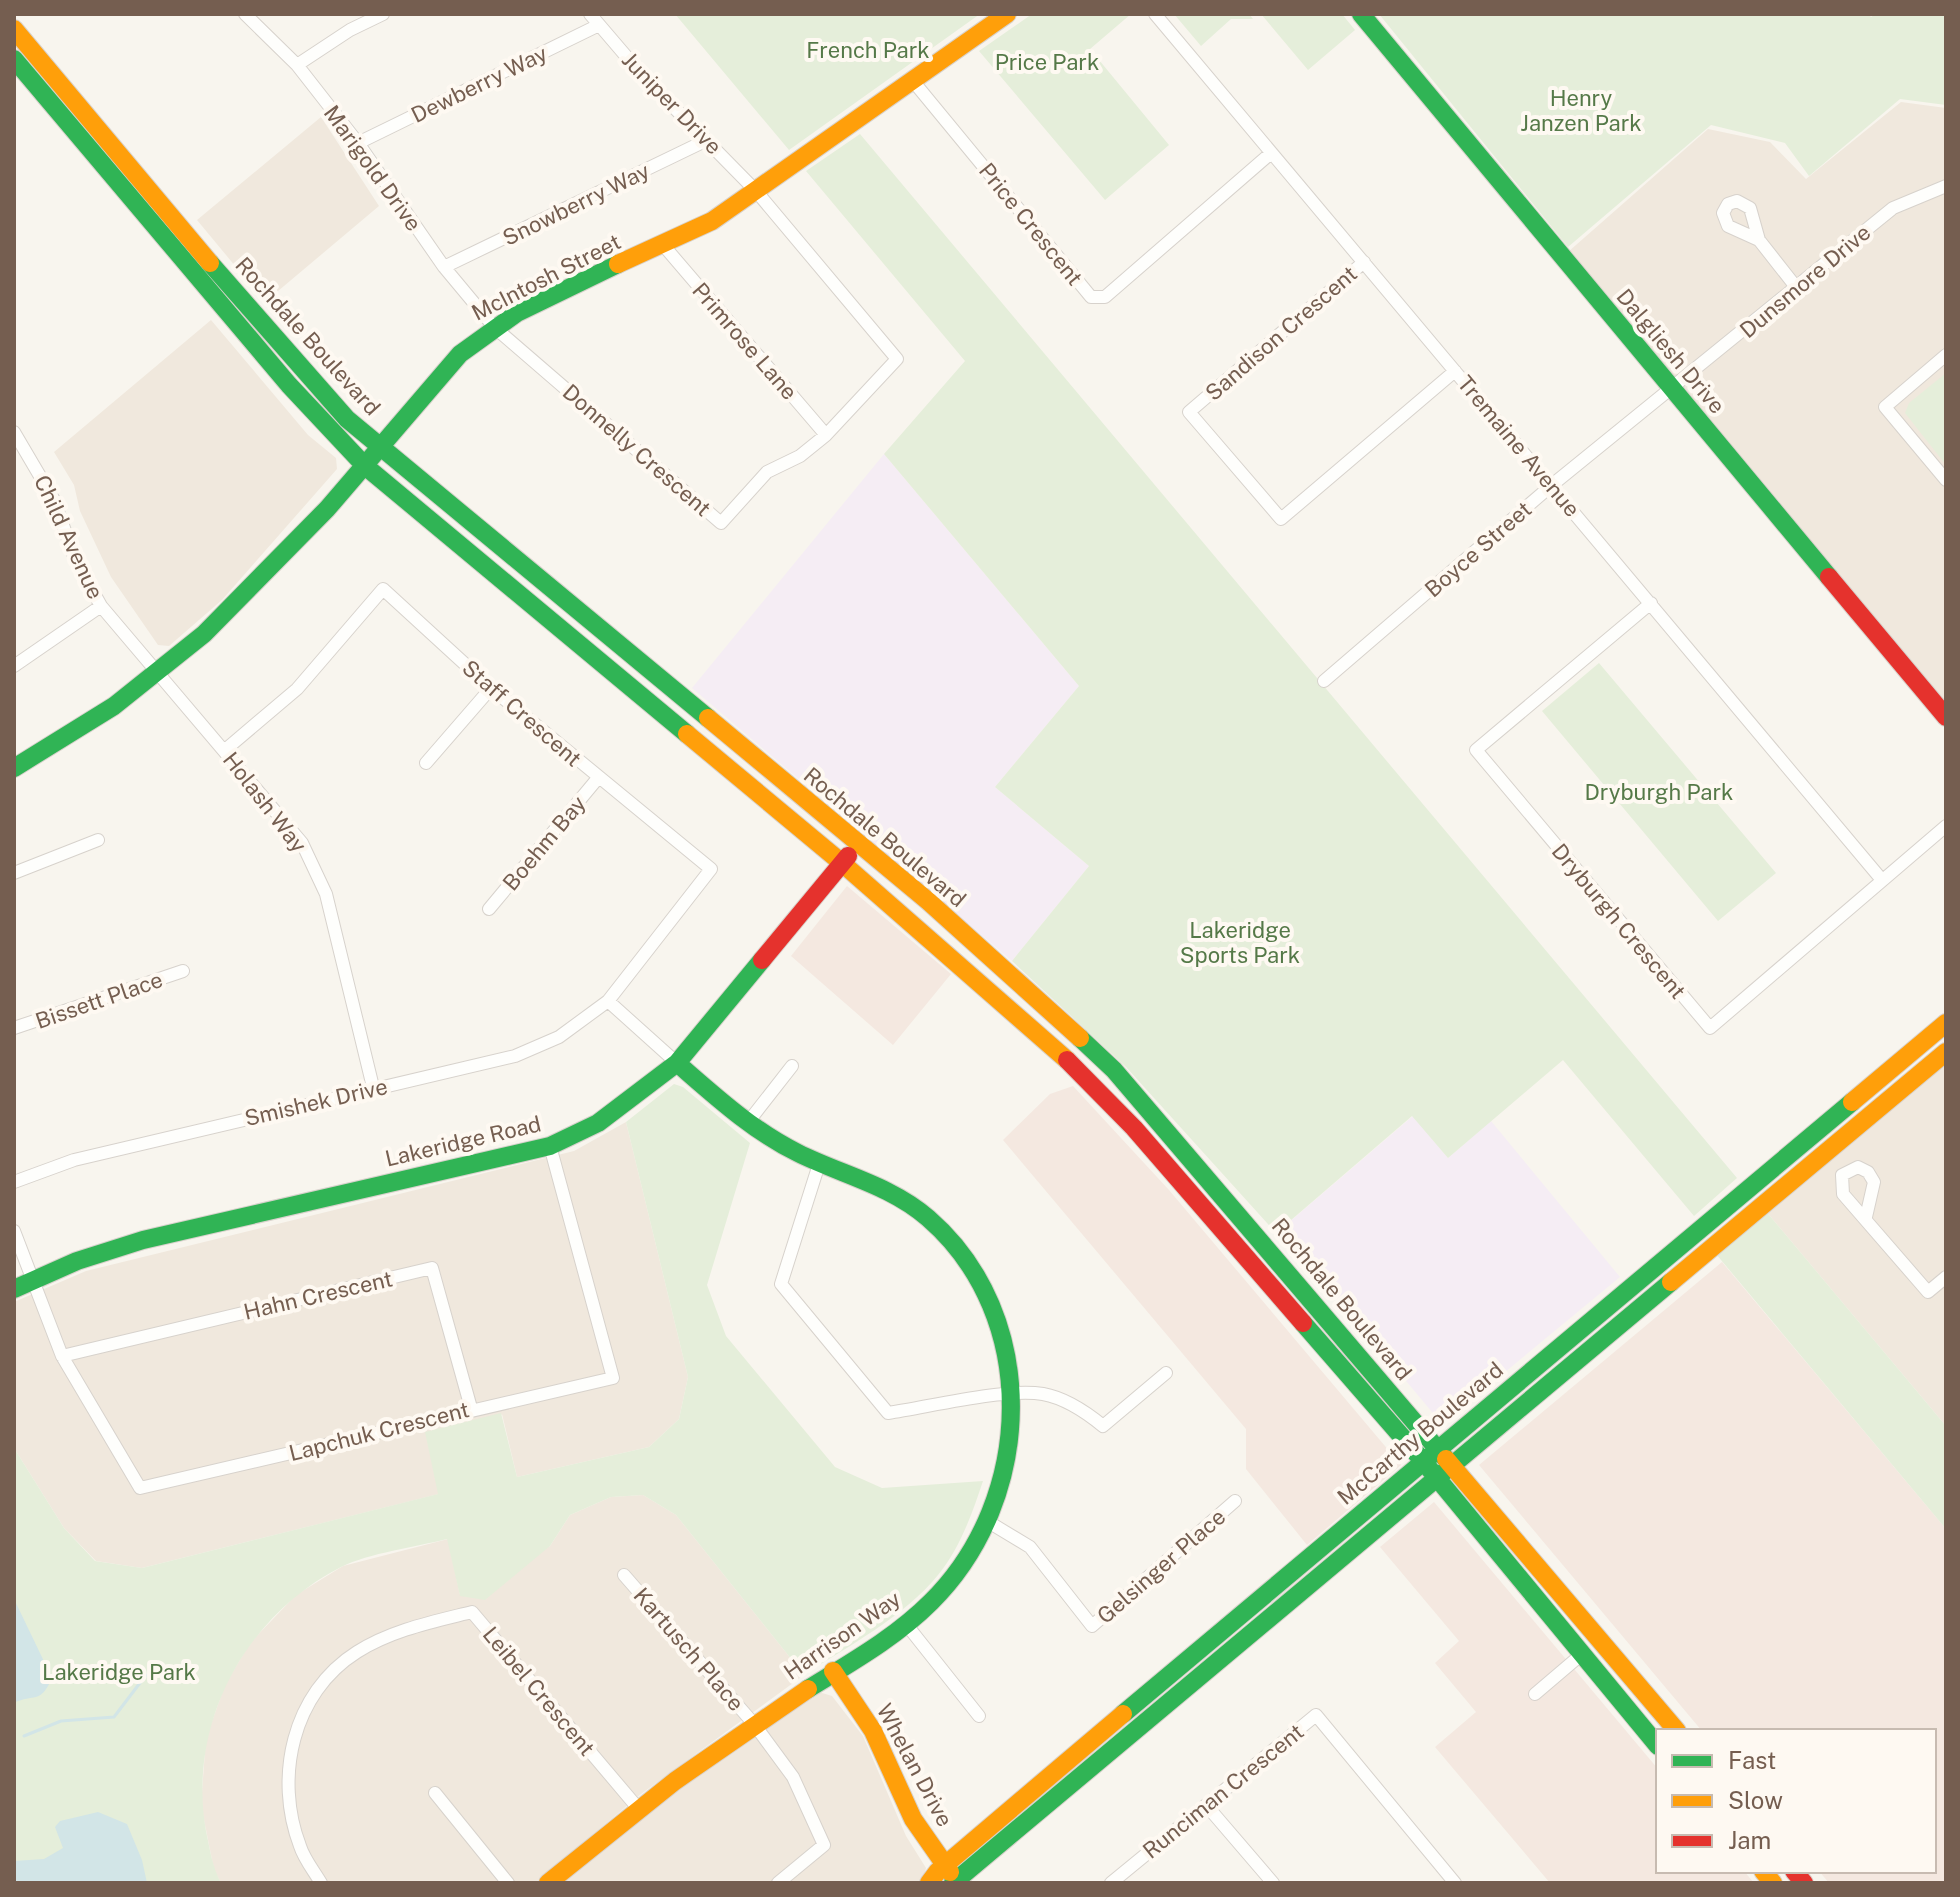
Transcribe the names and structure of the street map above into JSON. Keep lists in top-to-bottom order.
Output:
{
  "streets": {
    "main road": [
      "McIntosh Street",
      "Rochdale Boulevard",
      "Dalgliesh Drive",
      "Lakeridge Road",
      "McCarthy Boulevard",
      "Harrison Way",
      "Whelan Drive"
    ],
    "street": [
      "Dewberry Way",
      "Juniper Drive",
      "Marigold Drive",
      "Snowberry Way",
      "Price Crescent",
      "Dunsmore Drive",
      "Sandison Crescent",
      "Primrose Lane",
      "Tremaine Avenue",
      "Donnelly Crescent",
      "Child Avenue",
      "Boyce Street",
      "Staff Crescent",
      "Holash Way",
      "Boehm Bay",
      "Dryburgh Crescent",
      "Bissett Place",
      "Smishek Drive",
      "Hahn Crescent",
      "Lapchuk Crescent",
      "Gelsinger Place",
      "Kartusch Place",
      "Leibel Crescent",
      "Runciman Crescent"
    ]
  },
  "crossings": [
    ["Dewberry Way", "Juniper Drive"],
    ["Dewberry Way", "Marigold Drive"],
    ["Juniper Drive", "Snowberry Way"],
    ["Juniper Drive", "McIntosh Street"],
    ["Juniper Drive", "Donnelly Crescent"],
    ["Marigold Drive", "Snowberry Way"],
    ["Marigold Drive", "McIntosh Street"],
    ["Marigold Drive", "Donnelly Crescent"],
    ["Price Crescent", "McIntosh Street"],
    ["Price Crescent", "Tremaine Avenue"],
    ["McIntosh Street", "Rochdale Boulevard"],
    ["McIntosh Street", "Primrose Lane"],
    ["McIntosh Street", "Donnelly Crescent"],
    ["McIntosh Street", "Child Avenue"],
    ["McIntosh Street", "Holash Way"],
    ["Dunsmore Drive", "Dalgliesh Drive"],
    ["Dunsmore Drive", "Boyce Street"],
    ["Sandison Crescent", "Tremaine Avenue"],
    ["Rochdale Boulevard", "Lakeridge Road"],
    ["Rochdale Boulevard", "McCarthy Boulevard"],
    ["Primrose Lane", "Donnelly Crescent"],
    ["Dalgliesh Drive", "Boyce Street"],
    ["Tremaine Avenue", "Boyce Street"],
    ["Tremaine Avenue", "Dryburgh Crescent"],
    ["Child Avenue", "Holash Way"],
    ["Staff Crescent", "Holash Way"],
    ["Staff Crescent", "Boehm Bay"],
    ["Staff Crescent", "Smishek Drive"],
    ["Staff Crescent", "Harrison Way"],
    ["Holash Way", "Smishek Drive"],
    ["Smishek Drive", "Harrison Way"],
    ["Lakeridge Road", "Lapchuk Crescent"],
    ["Lakeridge Road", "Harrison Way"],
    ["Hahn Crescent", "Lapchuk Crescent"],
    ["McCarthy Boulevard", "Whelan Drive"],
    ["Gelsinger Place", "Harrison Way"],
    ["Harrison Way", "Kartusch Place"],
    ["Harrison Way", "Leibel Crescent"],
    ["Harrison Way", "Whelan Drive"]
  ],
  "parks": [
    "French Park",
    "Price Park",
    "Henry Janzen Park",
    "Dryburgh Park",
    "Lakeridge Sports Park",
    "Lakeridge Park"
  ],
  "legend": ["Fast", "Slow", "Jam"]
}
